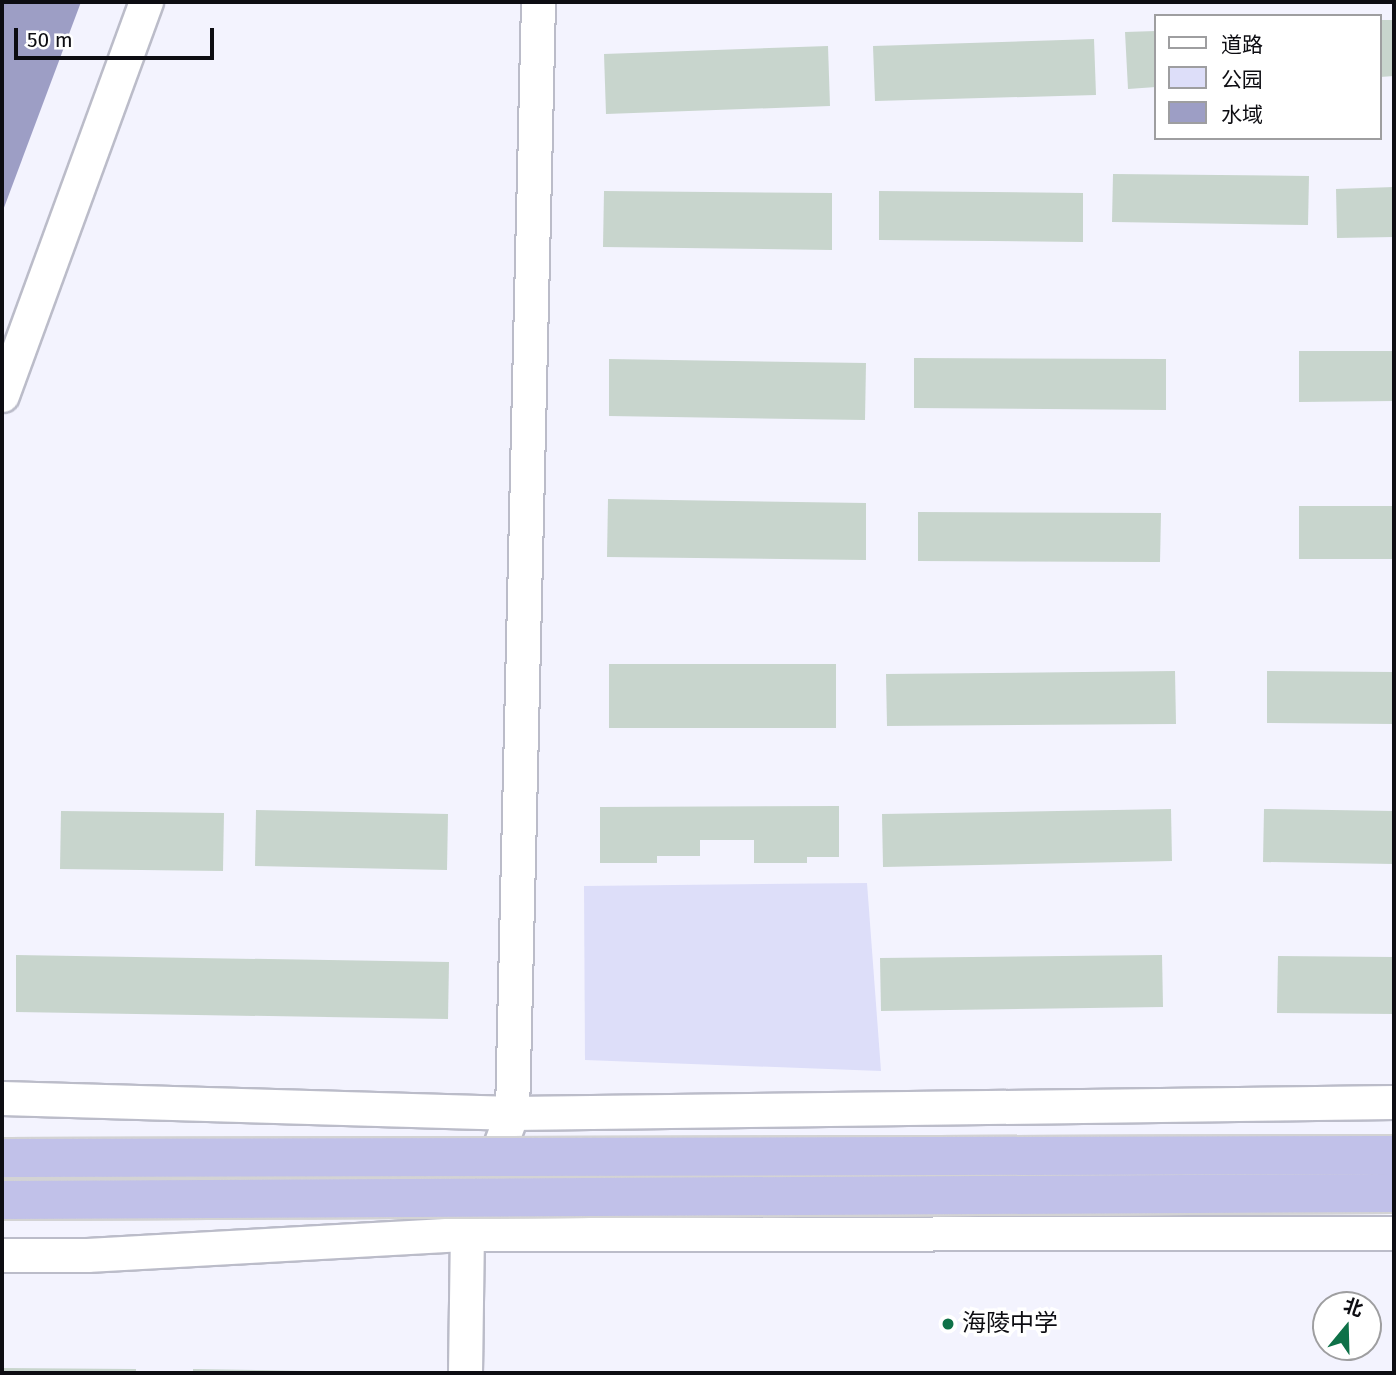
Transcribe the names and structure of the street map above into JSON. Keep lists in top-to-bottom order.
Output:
{
  "places": ["海陵中学"],
  "legend": ["道路", "公园", "水域"],
  "scale_bar": "50 m",
  "north": "top"
}
